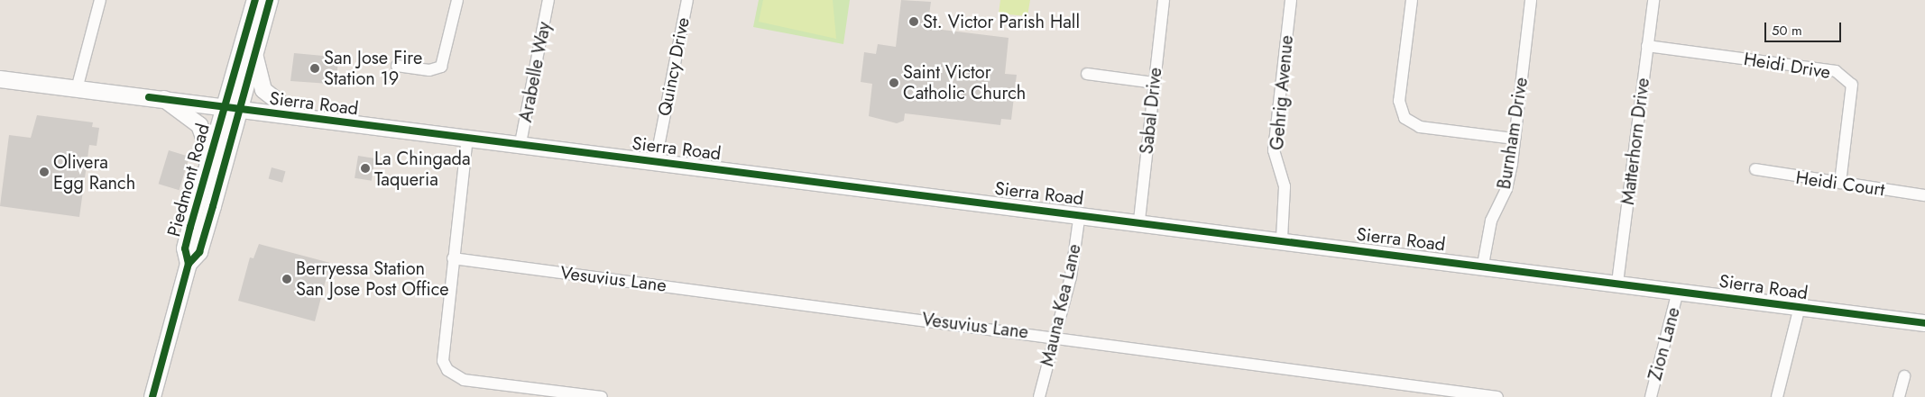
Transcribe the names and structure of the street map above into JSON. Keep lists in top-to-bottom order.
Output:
{
  "streets": {
    "street": [
      "Heidi Drive",
      "Quincy Drive",
      "Arabelle Way",
      "Gehrig Avenue",
      "Sierra Road",
      "Sabal Drive",
      "Burnham Drive",
      "Matterhorn Drive",
      "Piedmont Road",
      "Heidi Court",
      "Vesuvius Lane",
      "Mauna Kea Lane",
      "Zion Lane"
    ]
  },
  "crossings": [
    ["Heidi Drive", "Matterhorn Drive"],
    ["Heidi Drive", "Heidi Court"],
    ["Quincy Drive", "Sierra Road"],
    ["Arabelle Way", "Sierra Road"],
    ["Gehrig Avenue", "Sierra Road"],
    ["Sierra Road", "Sabal Drive"],
    ["Sierra Road", "Burnham Drive"],
    ["Sierra Road", "Matterhorn Drive"],
    ["Sierra Road", "Piedmont Road"],
    ["Sierra Road", "Mauna Kea Lane"],
    ["Sierra Road", "Zion Lane"],
    ["Vesuvius Lane", "Mauna Kea Lane"]
  ],
  "places": [
    "St. Victor Parish Hall",
    "San Jose Fire Station 19",
    "Saint Victor Catholic Church",
    "La Chingada Taqueria",
    "Olivera Egg Ranch",
    "Berryessa Station San Jose Post Office"
  ],
  "scale_bar": "50 m"
}
